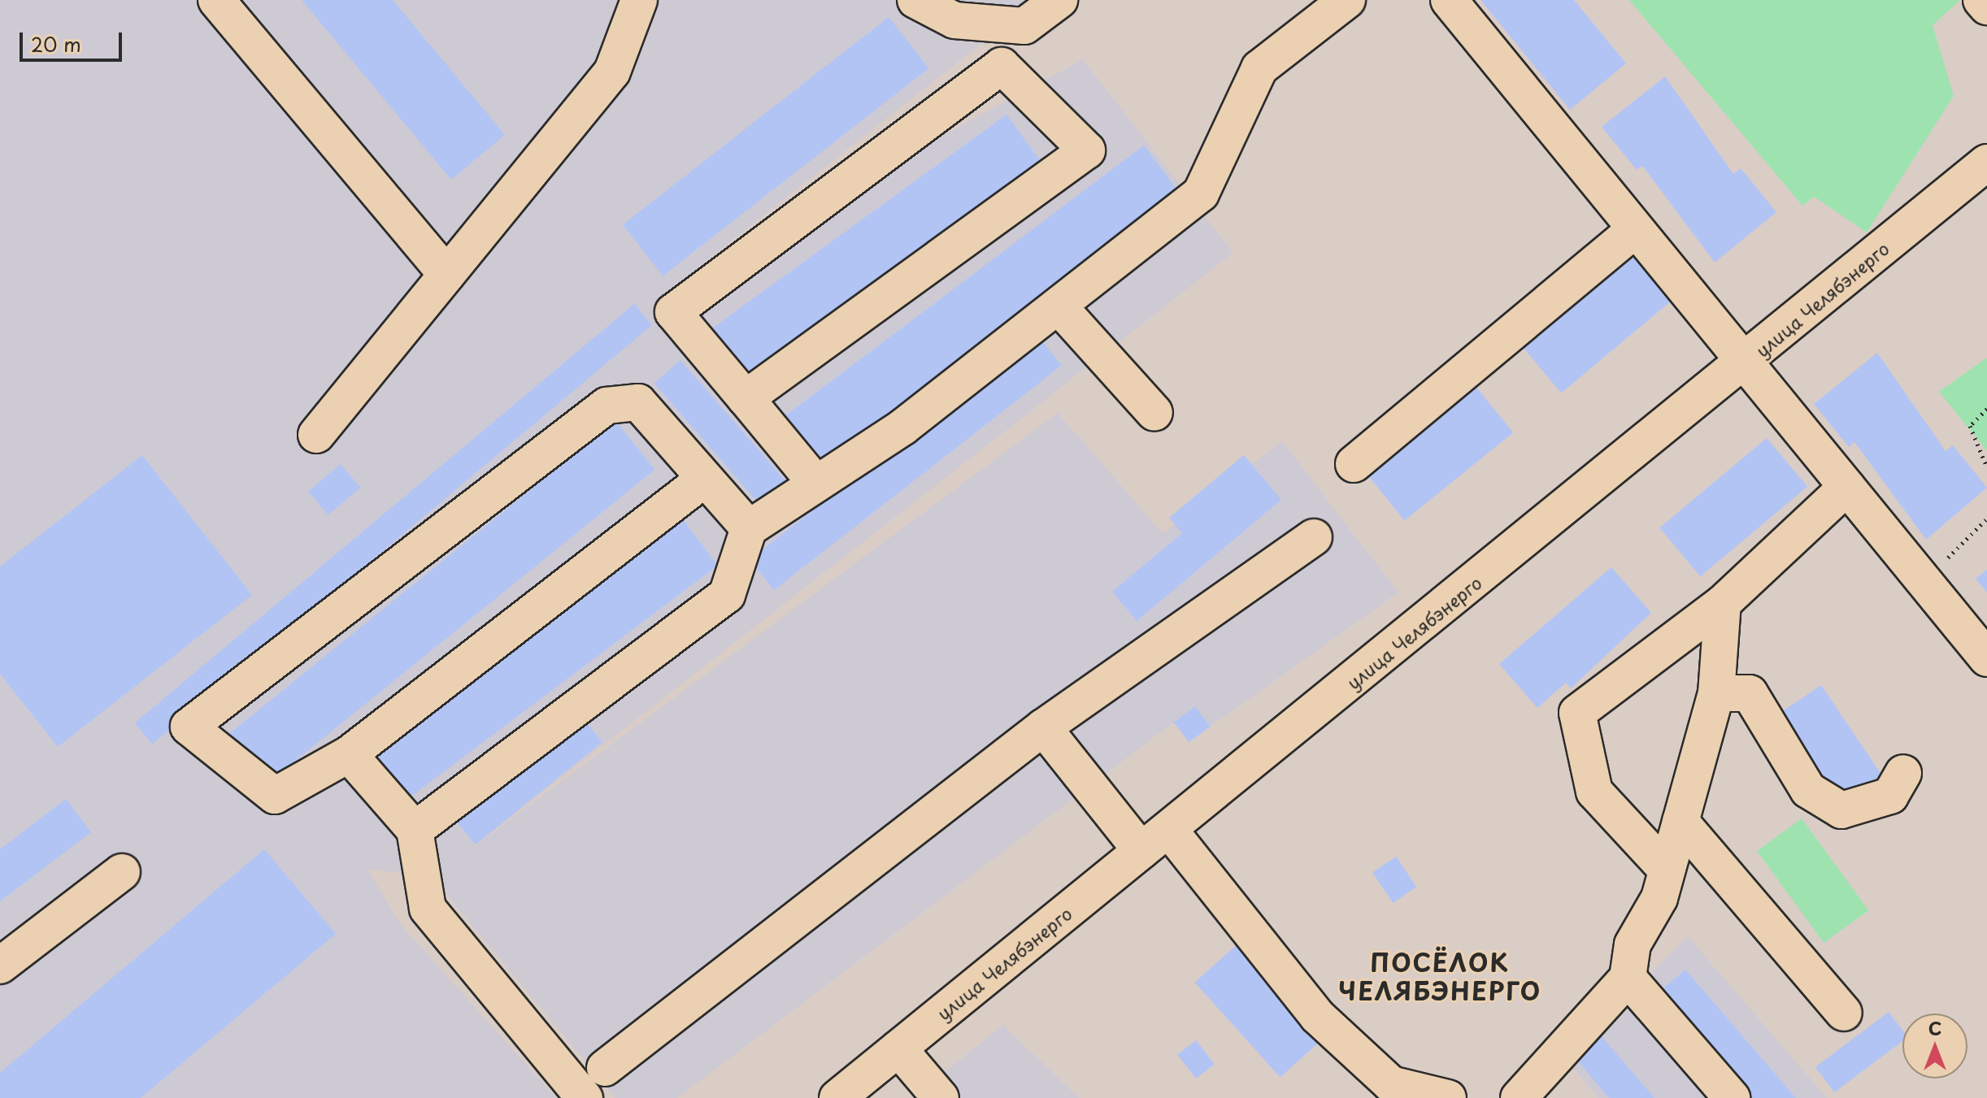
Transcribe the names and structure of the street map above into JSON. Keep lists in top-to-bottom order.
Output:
{
  "streets": {
    "street": ["улица Челябэнерго"]
  },
  "districts": ["ПОСЁЛОК ЧЕЛЯБЭНЕРГО"],
  "scale_bar": "20 m",
  "north": "top"
}
